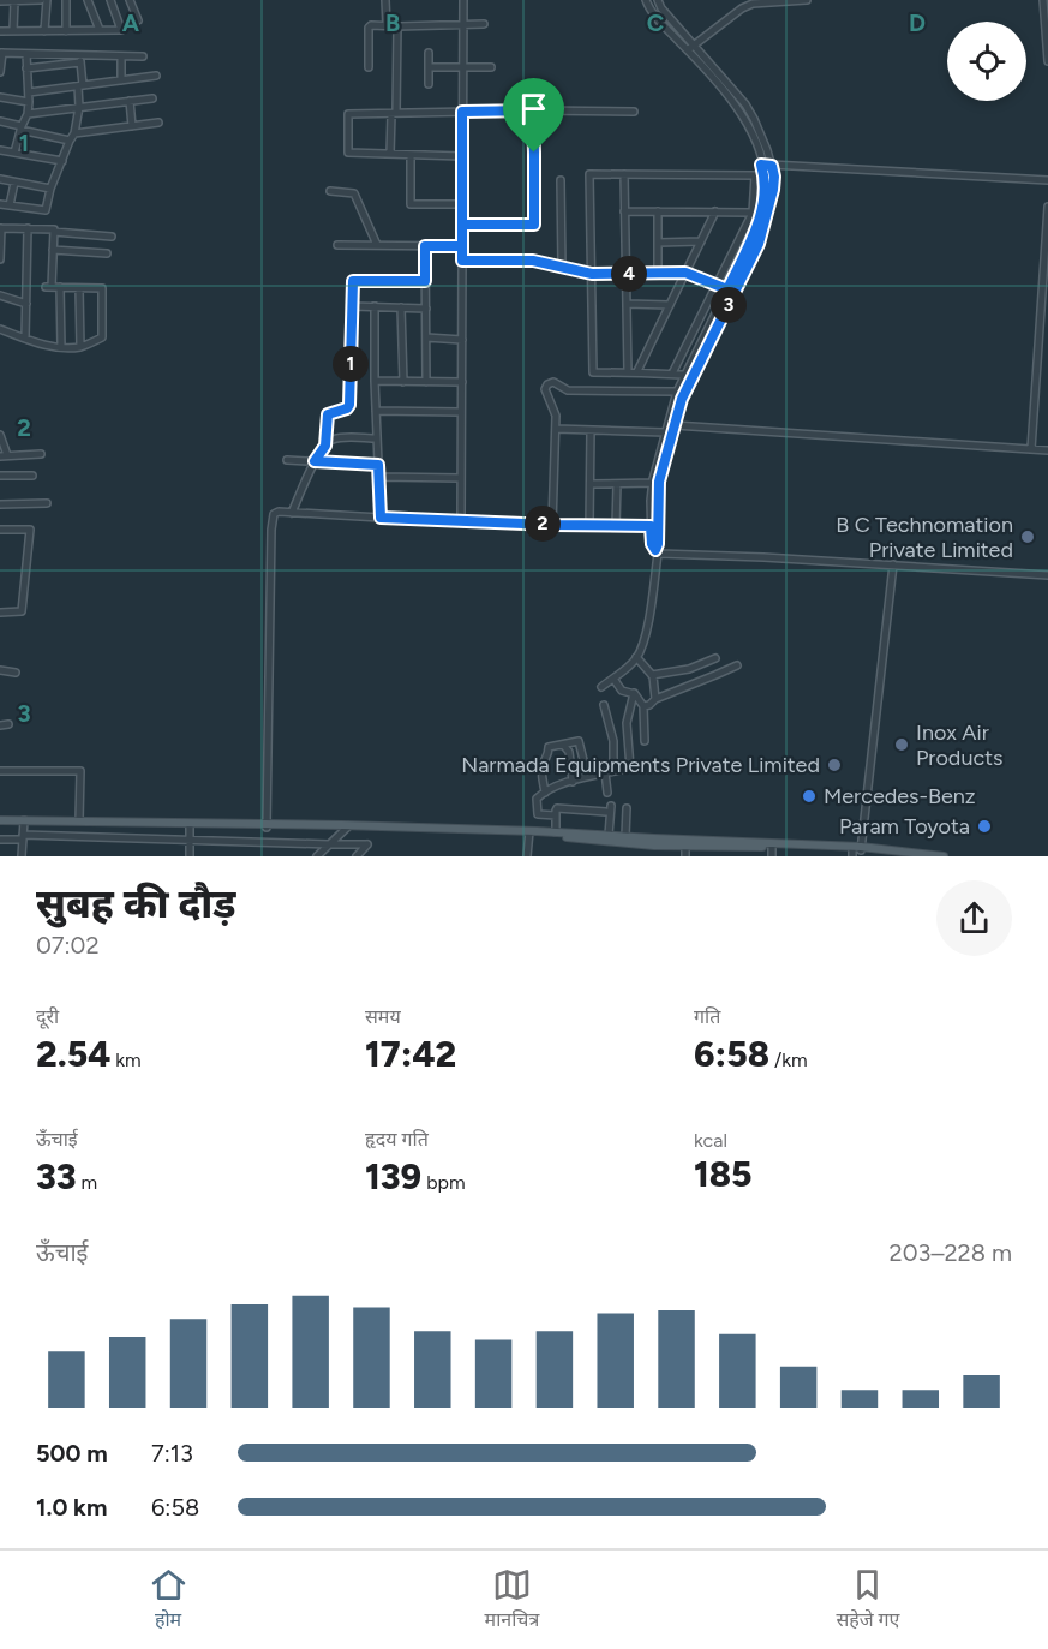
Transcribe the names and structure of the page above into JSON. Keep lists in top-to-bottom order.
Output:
{
  "places": [
    "B C Technomation Private Limited",
    "Inox Air Products",
    "Narmada Equipments Private Limited",
    "Mercedes-Benz",
    "Param Toyota"
  ],
  "page": {
    "pins": [
      "4",
      "3",
      "1",
      "2"
    ],
    "heading": ["सुबह की दौड़", "07:02"],
    "stats": [
      ["दूरी", "2.54 km"],
      ["समय", "17:42"],
      ["गति", "6:58 /km"],
      ["ऊँचाई", "33 m"],
      ["हृदय गति", "139 bpm"],
      ["kcal", "185"]
    ],
    "chart": ["ऊँचाई", "203–228 m"],
    "list": [
      {
        "name": "500 m",
        "note": "7:13"
      },
      {
        "name": "1.0 km",
        "note": "6:58"
      }
    ],
    "tabs": ["होम", "मानचित्र", "सहेजे गए"]
  },
  "grid": {
    "columns": [
      "A",
      "B",
      "C",
      "D"
    ],
    "rows": ["1", "2", "3"]
  }
}
